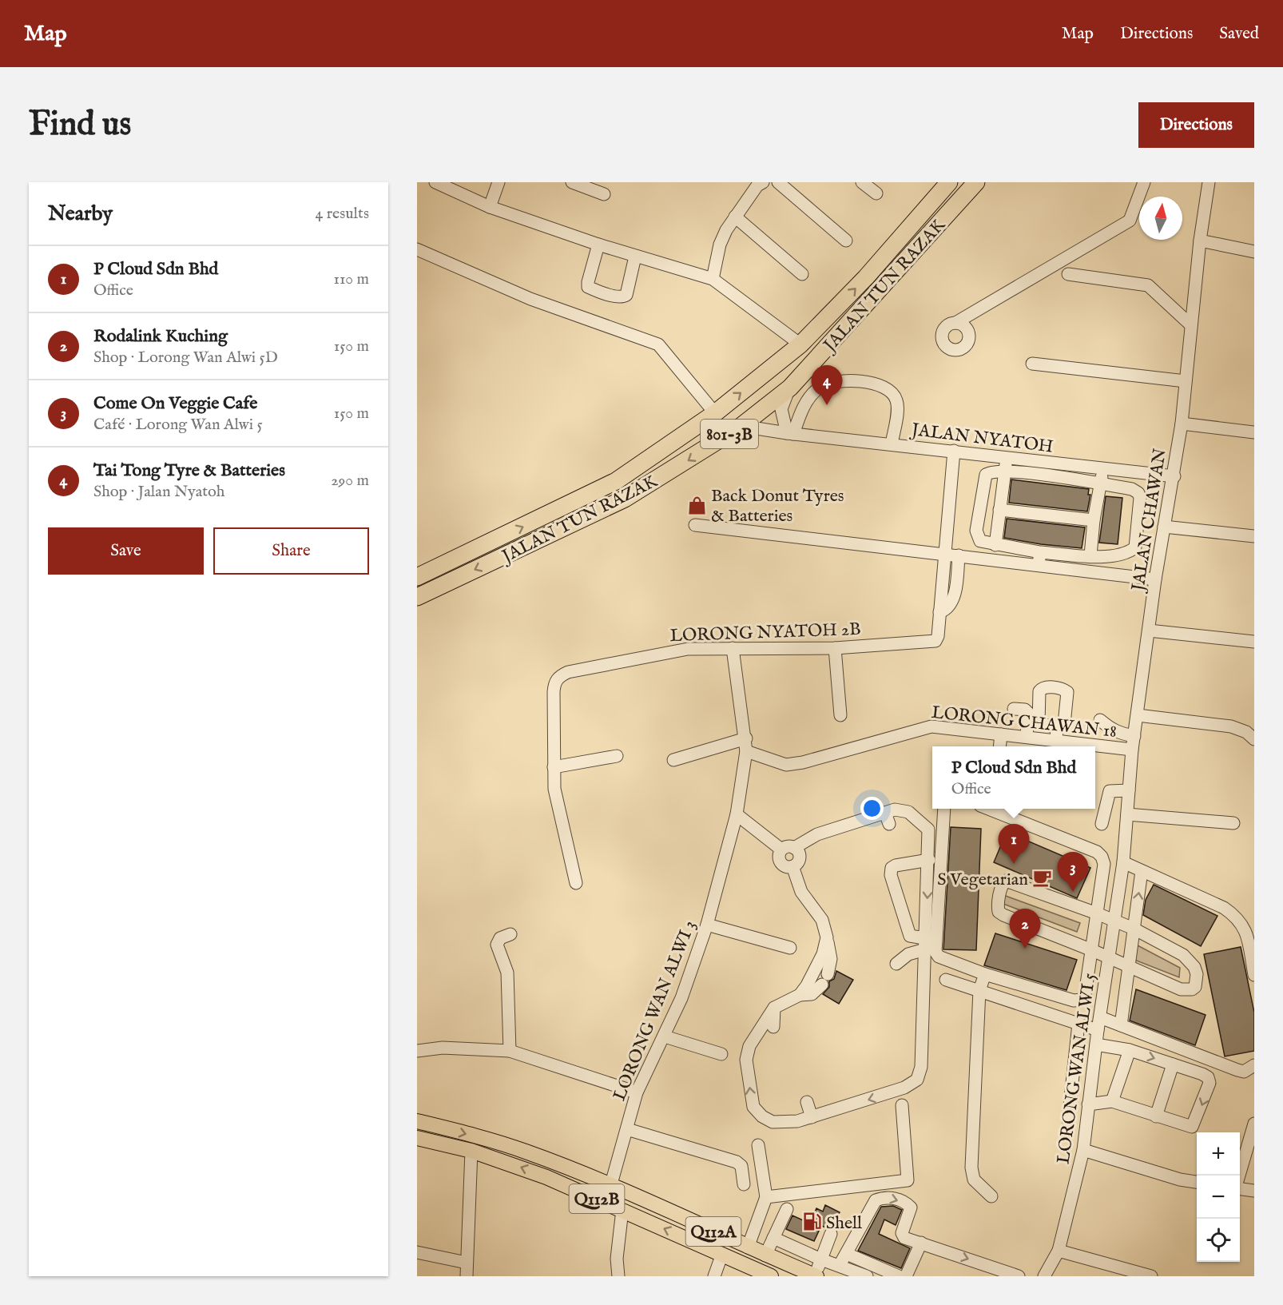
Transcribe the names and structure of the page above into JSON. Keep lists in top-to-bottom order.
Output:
{
  "streets": {
    "highway": ["JALAN TUN RAZAK", "801-3B"],
    "main road": ["Q112B", "Q112A"],
    "street": [
      "JALAN NYATOH",
      "JALAN CHAWAN",
      "LORONG NYATOH 2B",
      "LORONG CHAWAN 18",
      "LORONG WAN ALWI 3",
      "LORONG WAN ALWI 5"
    ]
  },
  "crossings": [
    ["JALAN TUN RAZAK", "JALAN NYATOH"],
    ["JALAN NYATOH", "JALAN CHAWAN"],
    ["JALAN CHAWAN", "LORONG CHAWAN 18"],
    ["JALAN CHAWAN", "LORONG WAN ALWI 5"],
    ["LORONG NYATOH 2B", "LORONG WAN ALWI 3"],
    ["LORONG CHAWAN 18", "LORONG WAN ALWI 3"],
    ["LORONG WAN ALWI 3", "Q112A"]
  ],
  "places": {
    "shop": ["Back Donut Tyres & Batteries"],
    "cafe": ["S Vegetarian"],
    "fuel station": ["Shell"]
  },
  "north": "top",
  "page": {
    "header": "Map",
    "nav": ["Map", "Directions", "Saved"],
    "buttons": [
      "Directions",
      ["Save", "Share"]
    ],
    "title": "Find us",
    "heading": ["Nearby", "4 results"],
    "list": [
      {
        "mark": "1",
        "name": "P Cloud Sdn Bhd",
        "note": "Office",
        "value": "110 m"
      },
      {
        "mark": "2",
        "name": "Rodalink Kuching",
        "note": "Shop · Lorong Wan Alwi 5D",
        "value": "150 m"
      },
      {
        "mark": "3",
        "name": "Come On Veggie Cafe",
        "note": "Café · Lorong Wan Alwi 5",
        "value": "150 m"
      },
      {
        "mark": "4",
        "name": "Tai Tong Tyre & Batteries",
        "note": "Shop · Jalan Nyatoh",
        "value": "290 m"
      }
    ],
    "pins": [
      "4",
      "1",
      "3",
      "2"
    ],
    "popup": ["P Cloud Sdn Bhd", "Office"],
    "map_buttons": ["+", "−"]
  }
}
